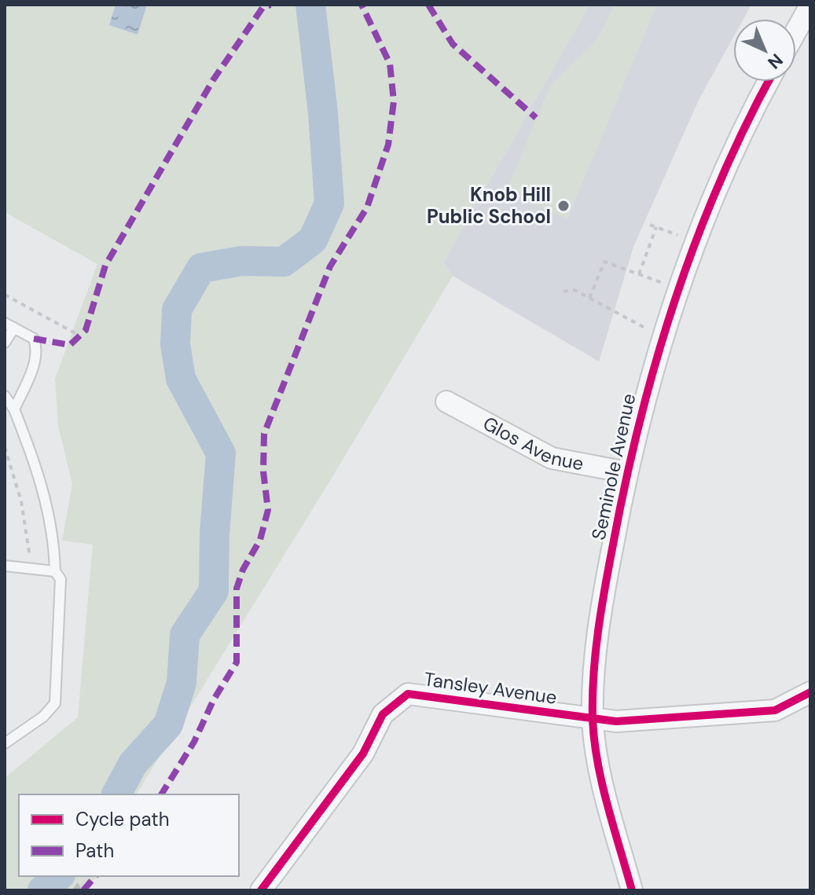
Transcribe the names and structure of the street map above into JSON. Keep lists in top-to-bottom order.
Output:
{
  "streets": {
    "street": ["Glos Avenue", "Seminole Avenue", "Tansley Avenue"]
  },
  "crossings": [
    ["Glos Avenue", "Seminole Avenue"],
    ["Seminole Avenue", "Tansley Avenue"]
  ],
  "places": ["Knob Hill Public School"],
  "legend": ["Cycle path", "Path"],
  "north": "bottom right"
}
